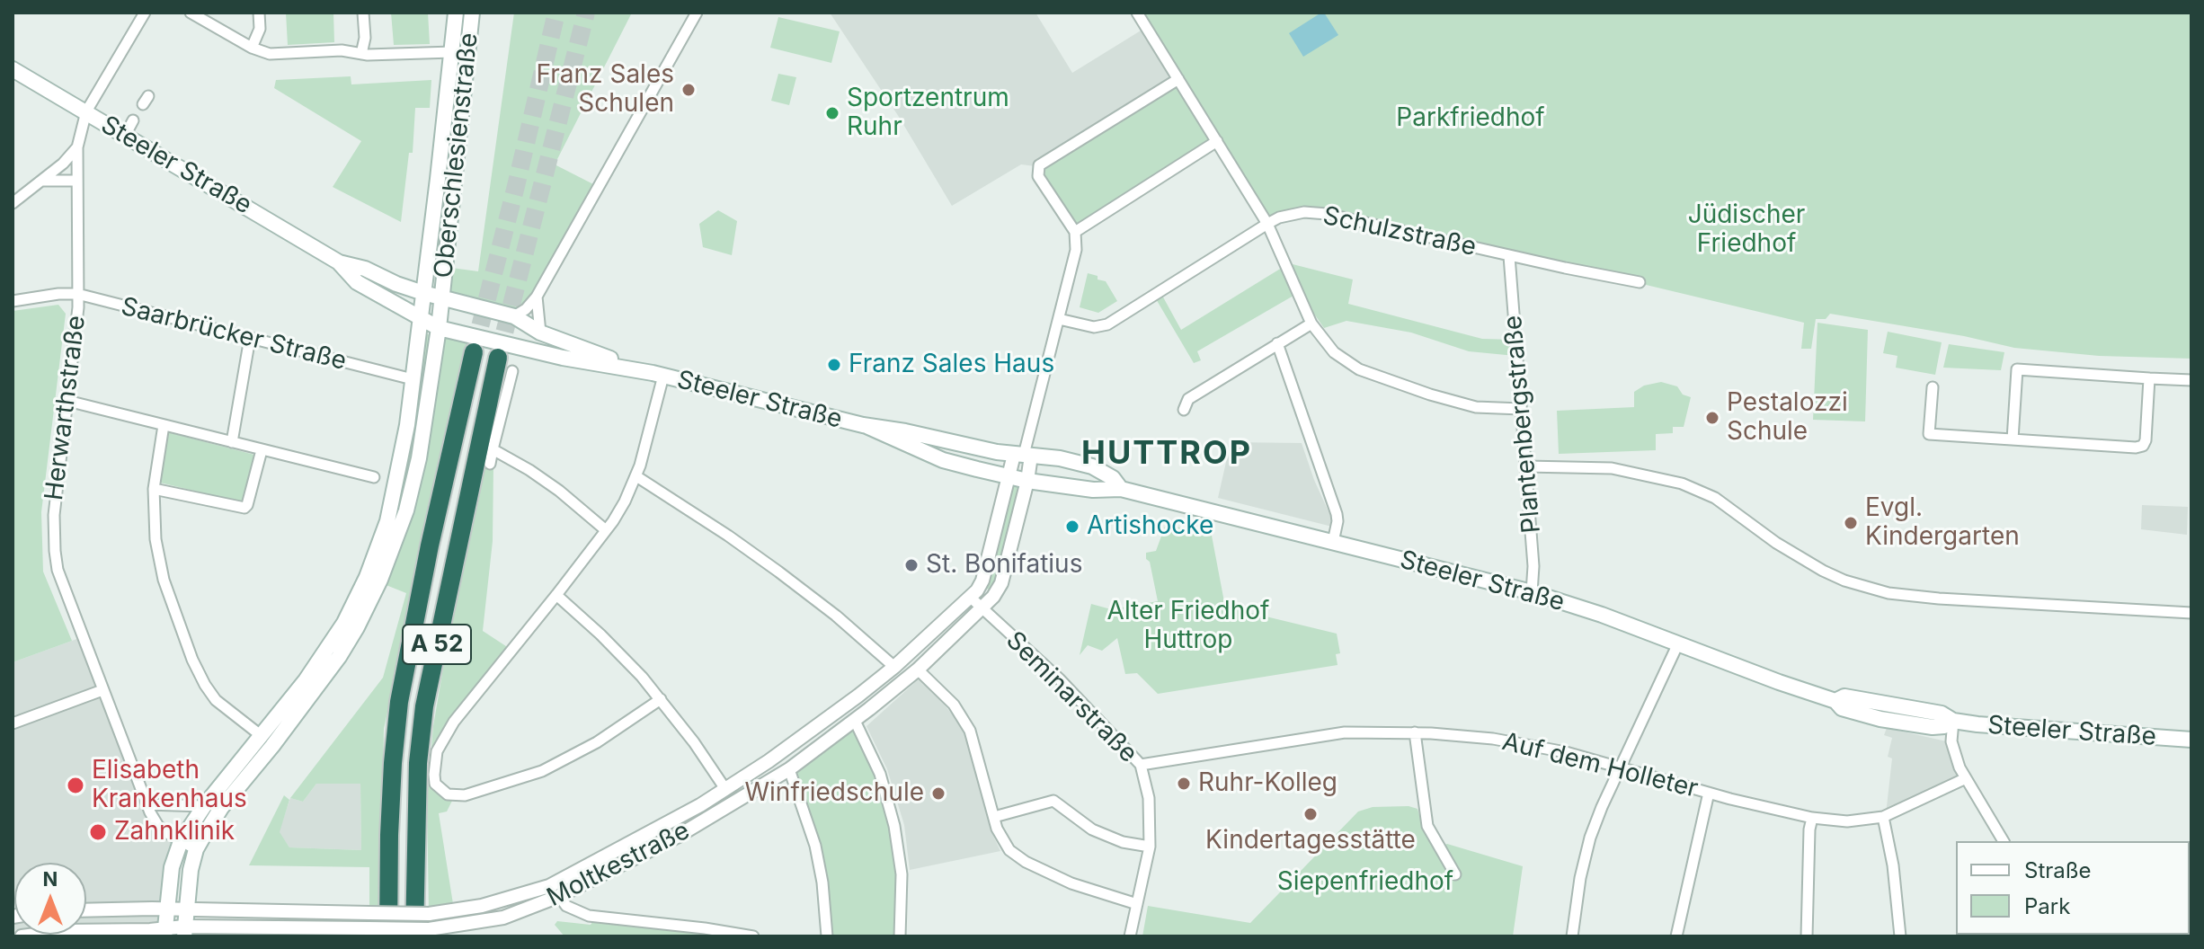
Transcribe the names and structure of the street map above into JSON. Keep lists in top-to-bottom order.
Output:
{
  "streets": {
    "highway": ["A 52"],
    "main road": ["Oberschlesienstraße", "Steeler Straße"],
    "street": [
      "Schulzstraße",
      "Saarbrücker Straße",
      "Herwarthstraße",
      "Plantenbergstraße",
      "Seminarstraße",
      "Auf dem Holleter",
      "Moltkestraße"
    ]
  },
  "crossings": [
    ["Oberschlesienstraße", "Steeler Straße"],
    ["Oberschlesienstraße", "Saarbrücker Straße"],
    ["Oberschlesienstraße", "Herwarthstraße"],
    ["Oberschlesienstraße", "Moltkestraße"],
    ["Steeler Straße", "Herwarthstraße"],
    ["Steeler Straße", "Plantenbergstraße"],
    ["Steeler Straße", "Moltkestraße"],
    ["Schulzstraße", "Plantenbergstraße"],
    ["Saarbrücker Straße", "Herwarthstraße"],
    ["A 52", "Moltkestraße"],
    ["Seminarstraße", "Auf dem Holleter"],
    ["Seminarstraße", "Moltkestraße"]
  ],
  "districts": ["HUTTROP"],
  "parks": [
    "Parkfriedhof",
    "Jüdischer Friedhof",
    "Alter Friedhof Huttrop",
    "Siepenfriedhof"
  ],
  "places": [
    "Franz Sales Schulen",
    "Sportzentrum Ruhr",
    "Franz Sales Haus",
    "Pestalozzi Schule",
    "Evgl. Kindergarten",
    "Artishocke",
    "St. Bonifatius",
    "Ruhr-Kolleg",
    "Elisabeth Krankenhaus",
    "Winfriedschule",
    "Kindertagesstätte",
    "Zahnklinik"
  ],
  "legend": ["Straße", "Park"],
  "north": "top"
}
